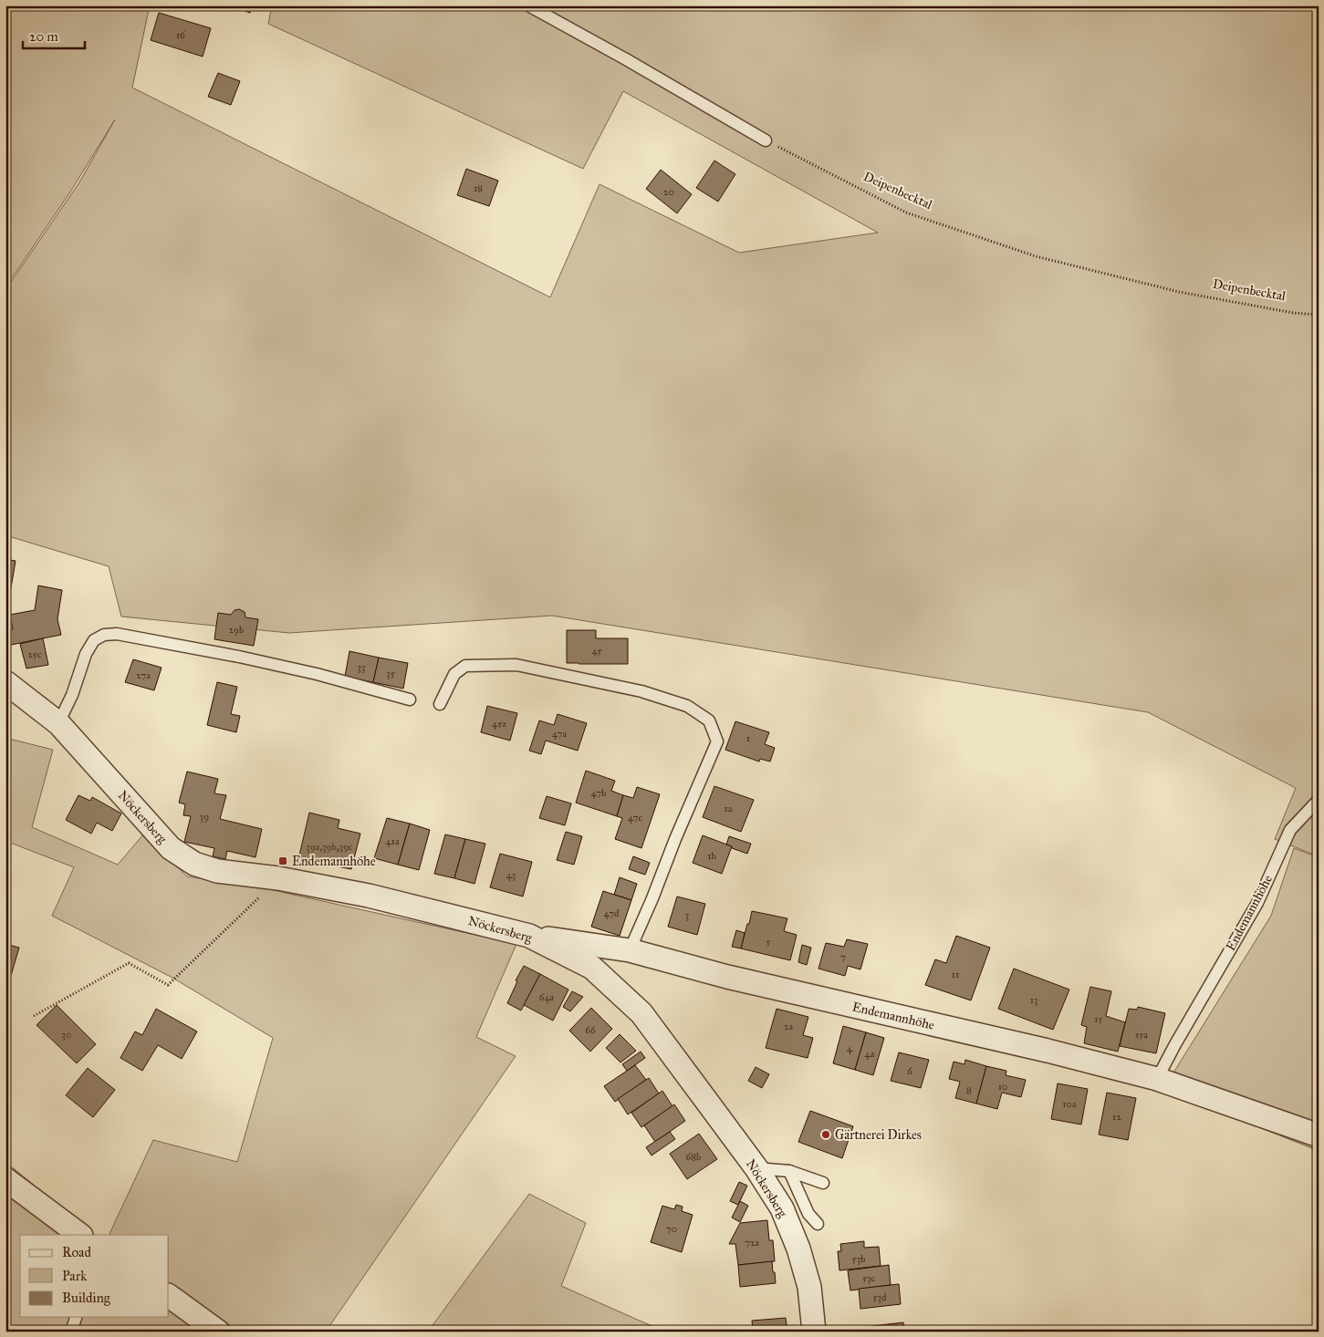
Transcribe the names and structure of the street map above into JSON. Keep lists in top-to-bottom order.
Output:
{
  "streets": {
    "street": ["Nöckersberg", "Endemannhöhe"],
    "path": ["Deipenbecktal"]
  },
  "crossings": [
    ["Nöckersberg", "Endemannhöhe"]
  ],
  "places": {
    "transit": ["Endemannhöhe"],
    "other": ["Gärtnerei Dirkes"]
  },
  "house_numbers": [
    "16",
    "18",
    "20",
    "29b",
    "45",
    "25c",
    "33",
    "35",
    "27a",
    "45a",
    "47a",
    "1",
    "47b",
    "1a",
    "39",
    "47c",
    "41a",
    "39a,39b,39c",
    "1b",
    "43",
    "47d",
    "3",
    "5",
    "7",
    "11",
    "64a",
    "13",
    "15",
    "2a",
    "66",
    "30",
    "15a",
    "4",
    "4a",
    "6",
    "10",
    "8",
    "10a",
    "12",
    "68b",
    "70",
    "72a",
    "53b",
    "53c",
    "53d"
  ],
  "legend": ["Road", "Park", "Building"],
  "scale_bar": "20 m"
}
